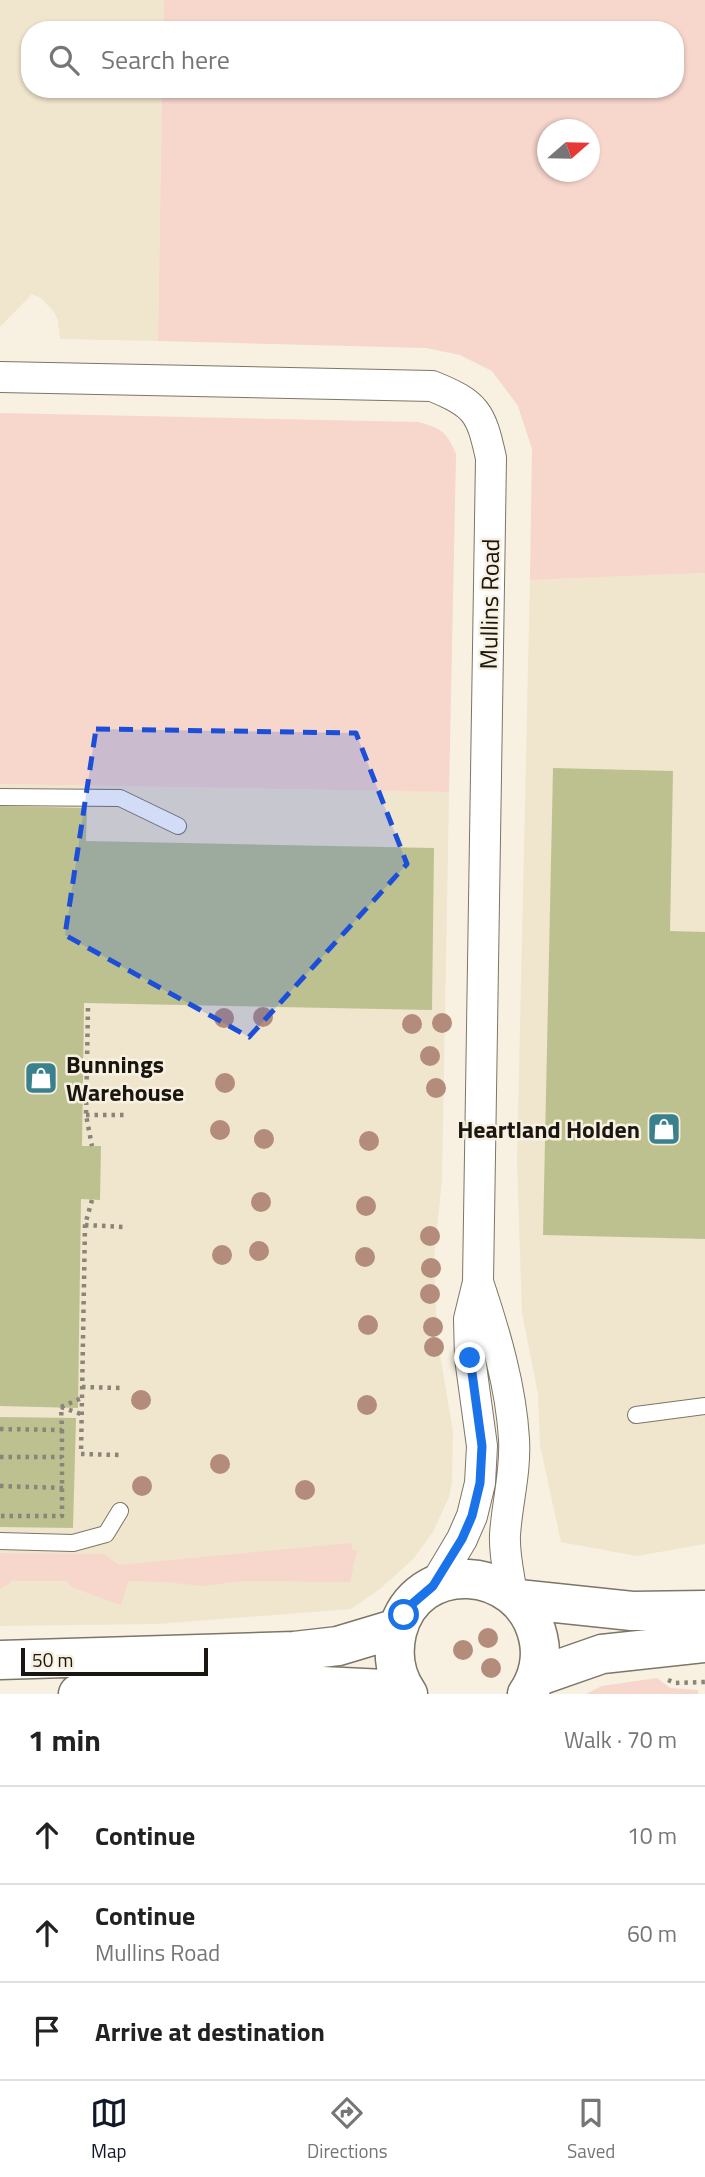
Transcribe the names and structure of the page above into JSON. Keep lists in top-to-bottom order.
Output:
{
  "streets": {
    "street": ["Mullins Road"]
  },
  "places": {
    "shop": ["Bunnings Warehouse", "Heartland Holden"]
  },
  "scale_bar": "50 m",
  "north": "right",
  "page": {
    "search": "Search here",
    "scale": "50 m",
    "heading": ["1 min", "Walk · 70 m"],
    "list": [
      ["Continue", "10 m"],
      ["Continue", "Mullins Road", "60 m"],
      "Arrive at destination"
    ],
    "nav": ["Map", "Directions", "Saved"]
  }
}
